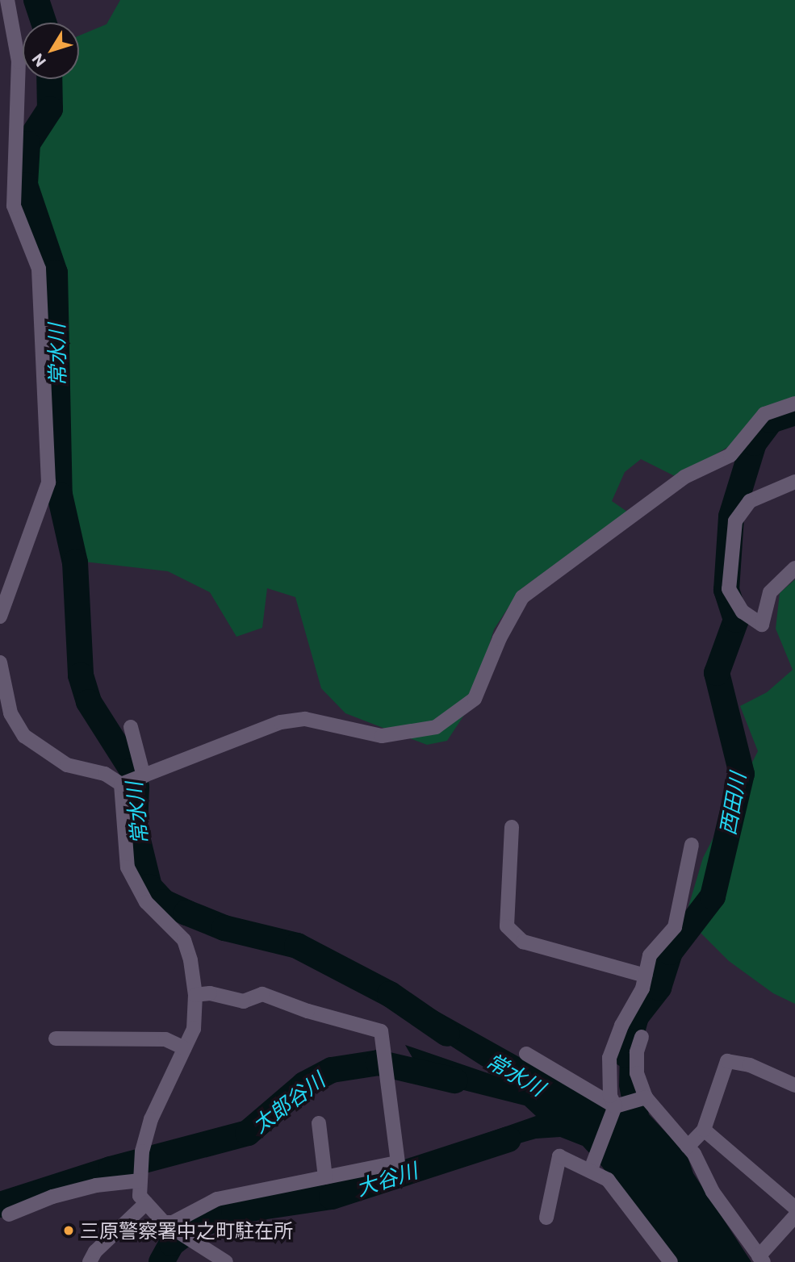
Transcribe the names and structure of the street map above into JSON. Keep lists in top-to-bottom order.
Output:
{
  "water": [
    "常水川",
    "西田川",
    "太郎谷川",
    "大谷川"
  ],
  "places": ["三原警察署中之町駐在所"],
  "north": "bottom left"
}
